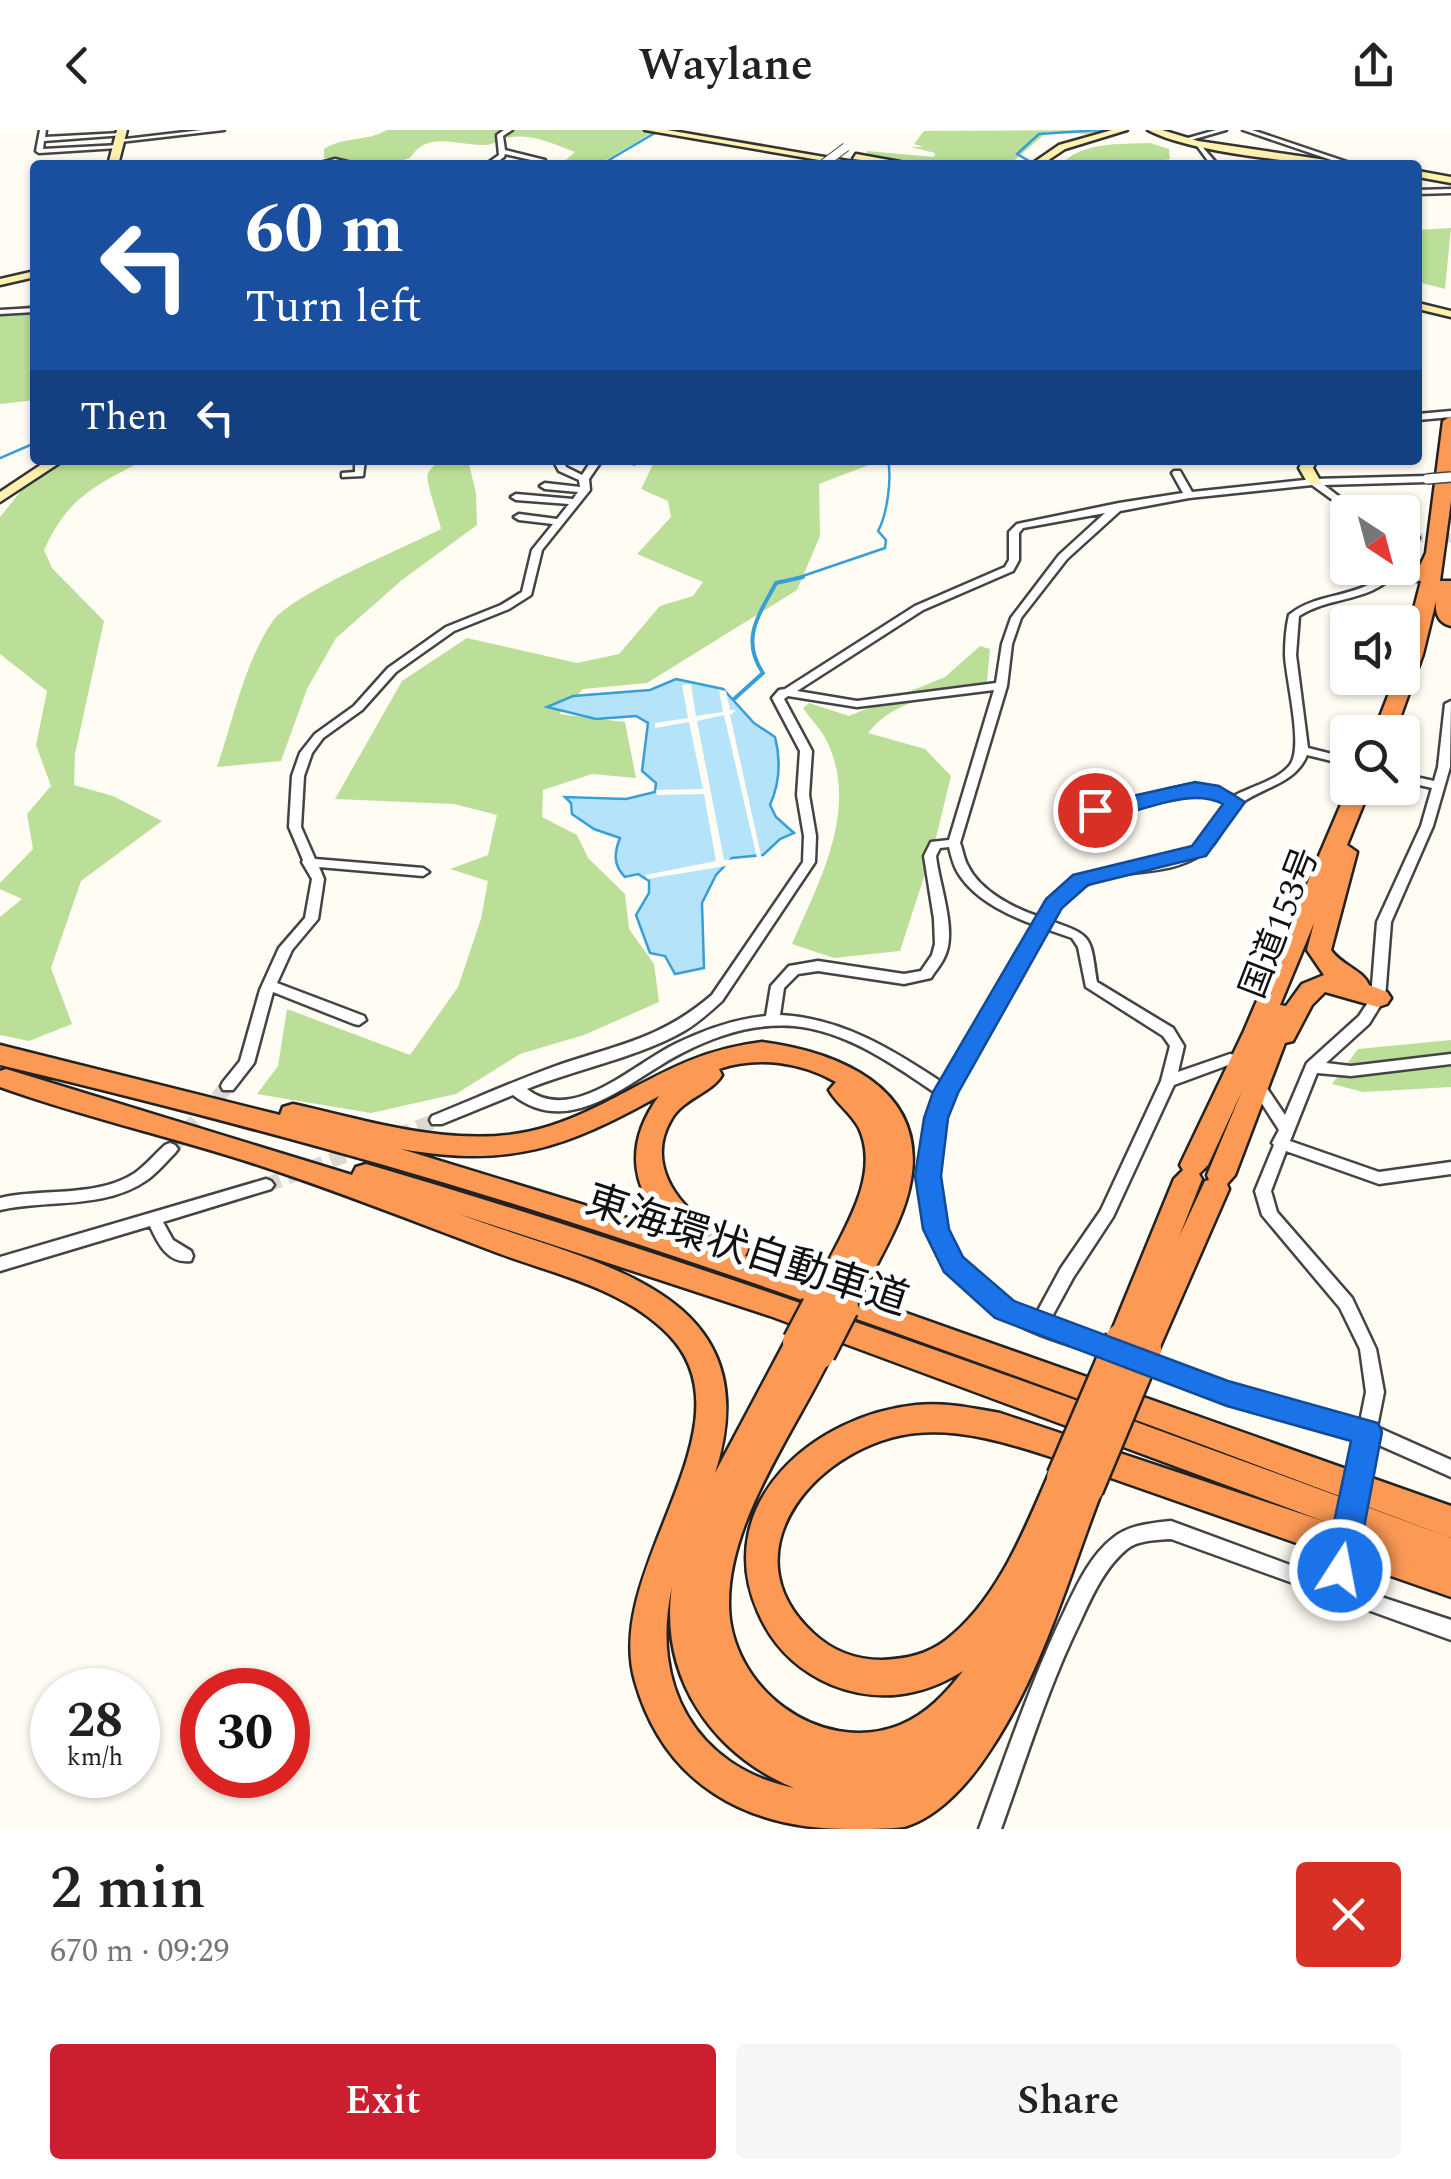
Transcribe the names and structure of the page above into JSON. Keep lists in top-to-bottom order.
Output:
{
  "streets": {
    "highway": ["国道153号", "東海環状自動車道"]
  },
  "north": "bottom right",
  "page": {
    "header": "Waylane",
    "turn": ["60 m", "Turn left"],
    "then": "Then",
    "speed": "28 km/h",
    "limit": "30",
    "heading": ["2 min", "670 m · 09:29"],
    "buttons": ["Exit", "Share"]
  }
}
